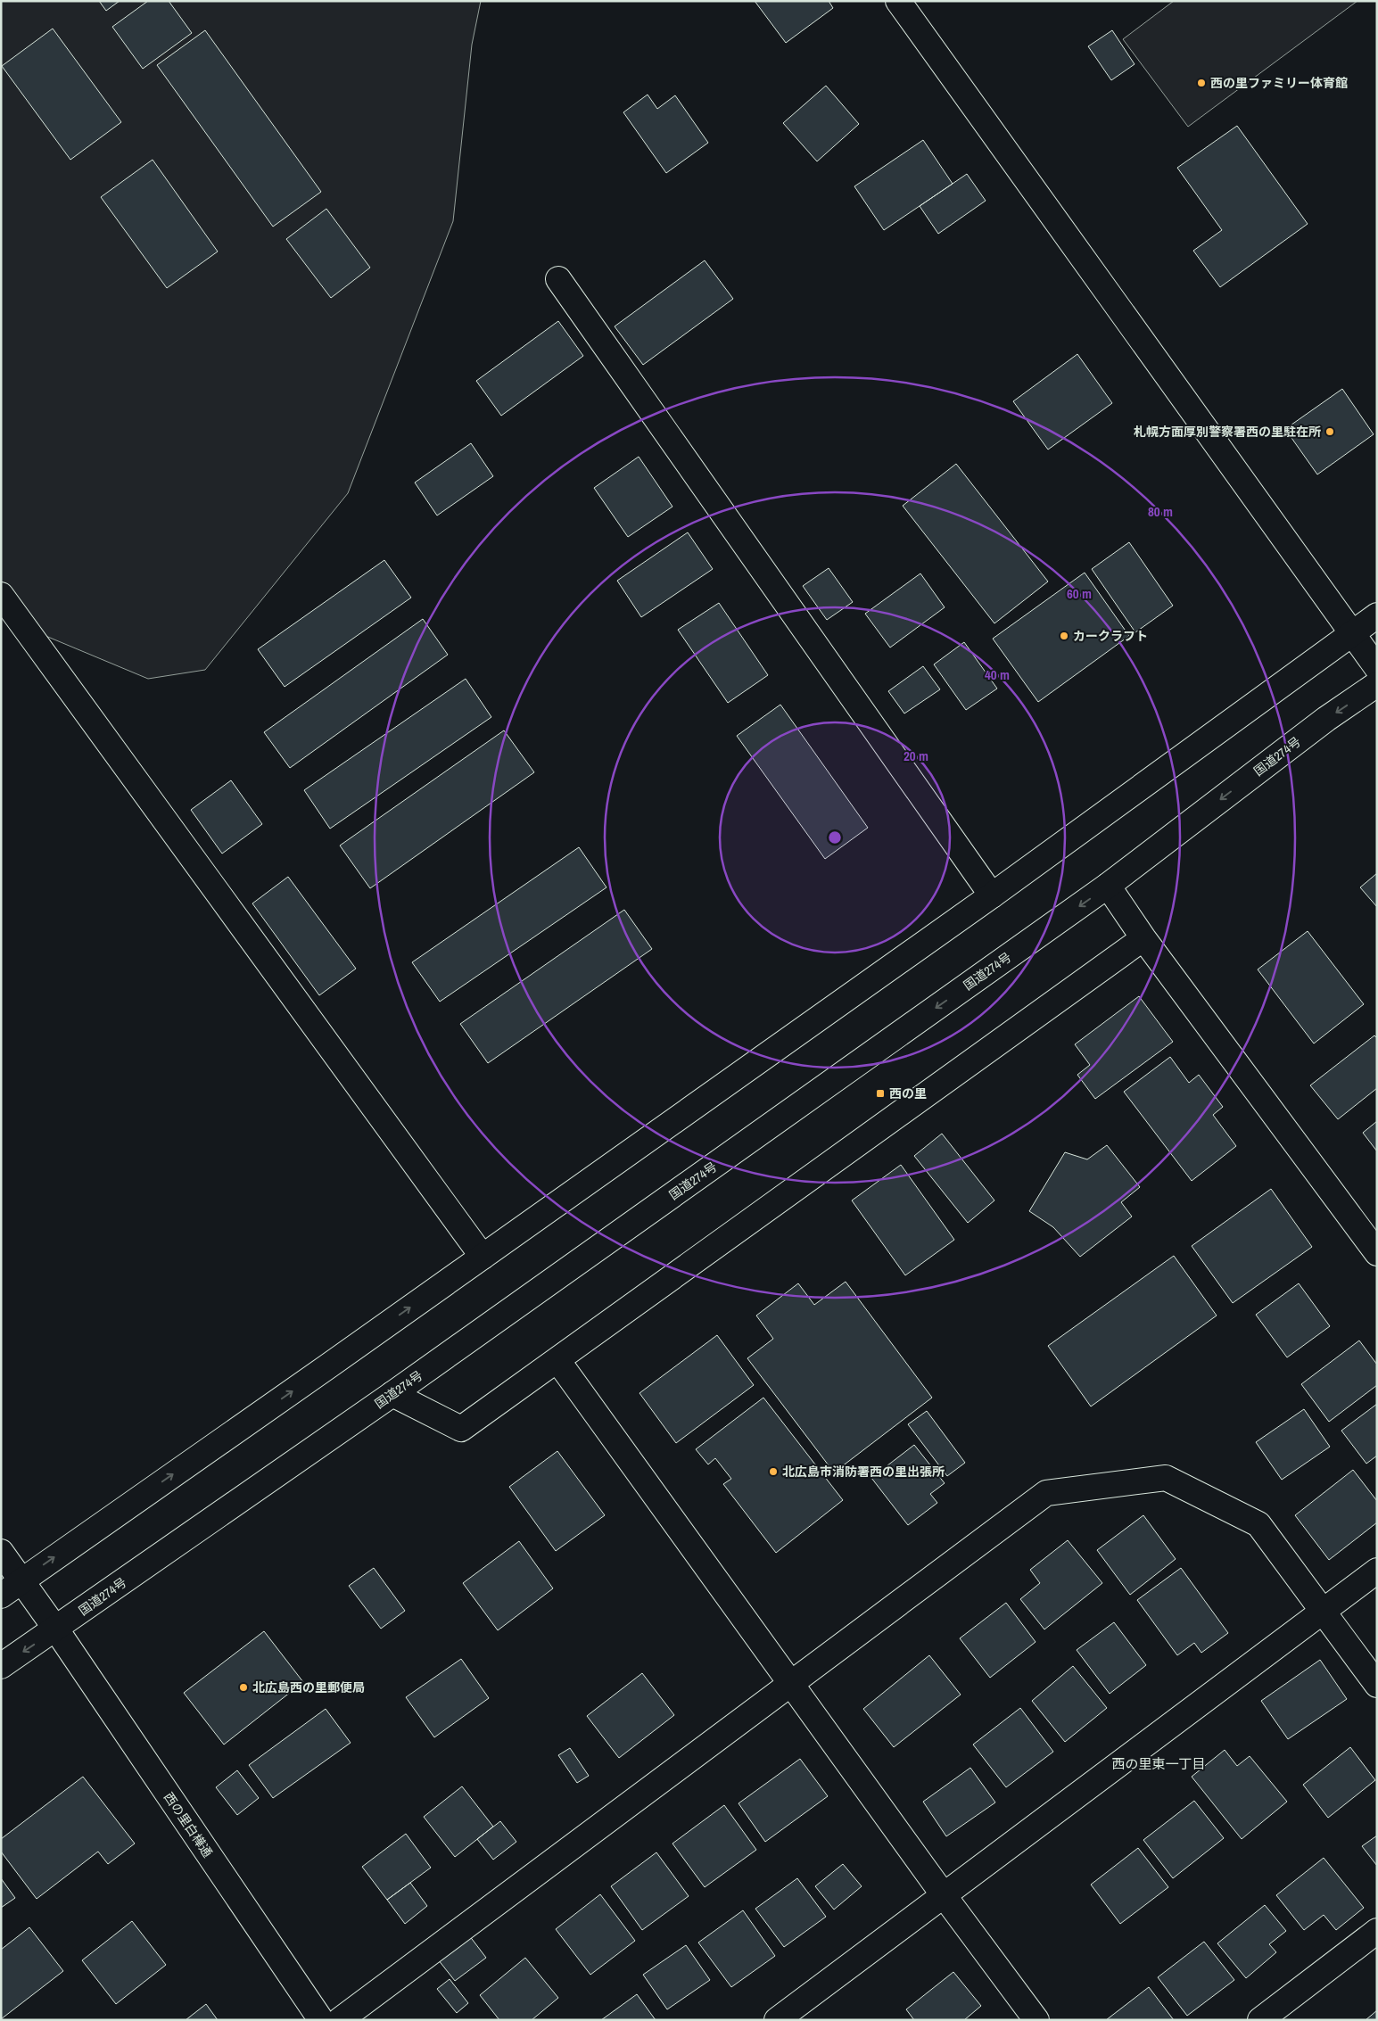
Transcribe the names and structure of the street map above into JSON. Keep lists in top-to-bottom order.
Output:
{
  "streets": {
    "main road": ["国道274号", "西の里白樺通"]
  },
  "crossings": [
    ["国道274号", "西の里白樺通"]
  ],
  "districts": ["西の里東一丁目"],
  "places": {
    "other": [
      "西の里ファミリー体育館",
      "札幌方面厚別警察署西の里駐在所",
      "カークラフト",
      "北広島市消防署西の里出張所",
      "北広島西の里郵便局"
    ],
    "transit": ["西の里"]
  },
  "rings": [
    "80 m",
    "60 m",
    "40 m",
    "20 m"
  ]
}
